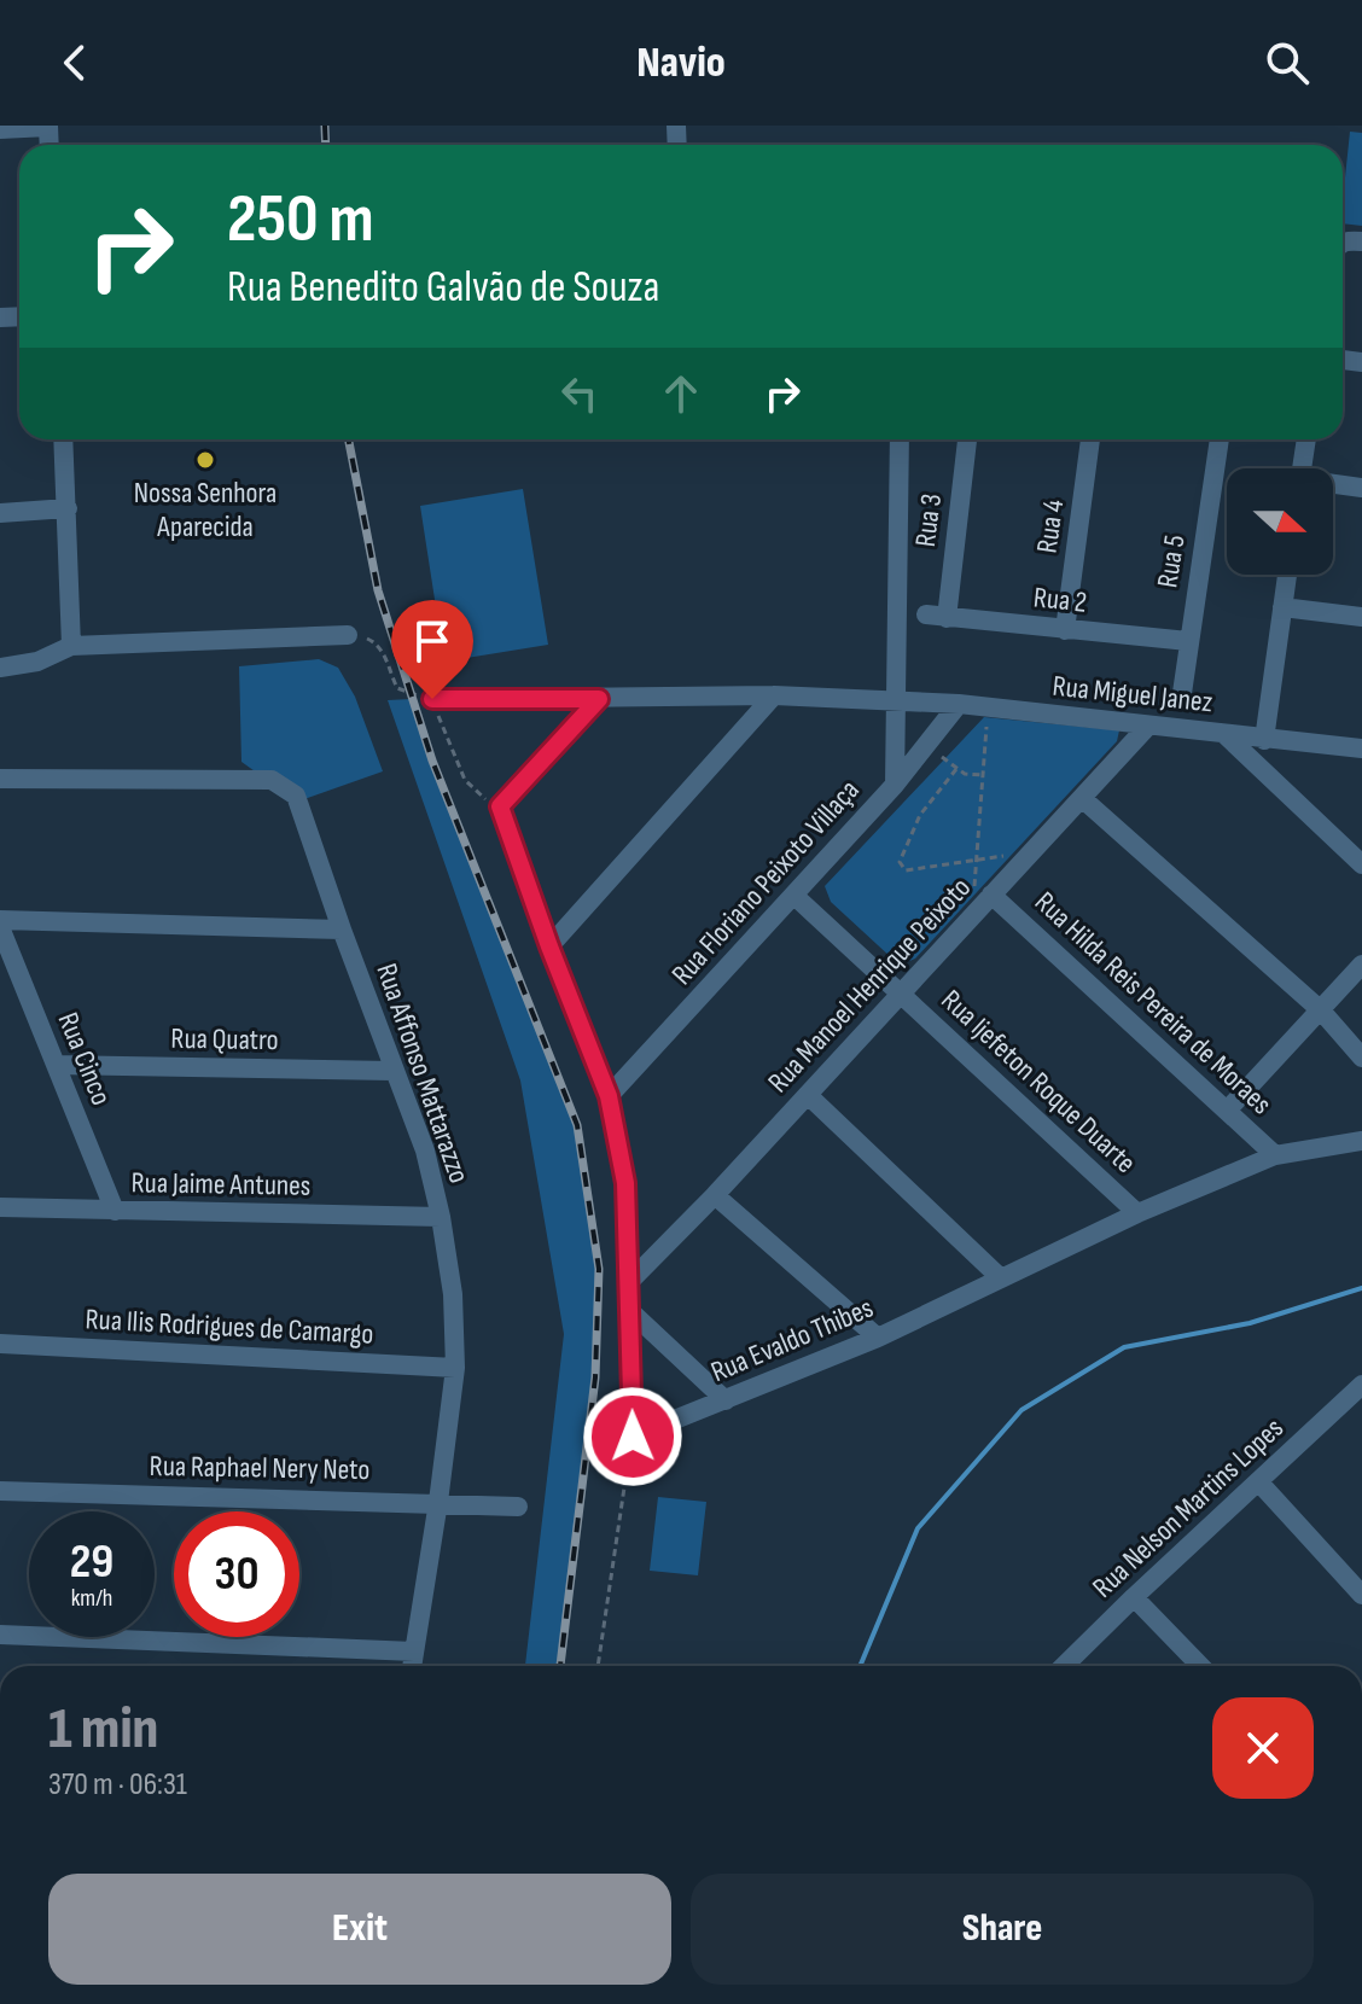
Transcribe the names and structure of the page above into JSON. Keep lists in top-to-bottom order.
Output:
{
  "streets": {
    "street": [
      "Rua 3",
      "Rua 4",
      "Rua 5",
      "Rua 2",
      "Rua Miguel Janez",
      "Rua Floriano Peixoto Villaça",
      "Rua Manoel Henrique Peixoto",
      "Rua Hilda Reis Pereira de Moraes",
      "Rua Quatro",
      "Rua Cinco",
      "Rua Affonso Mattarazzo",
      "Rua Ijefeton Roque Duarte",
      "Rua Jaime Antunes",
      "Rua Ilis Rodrigues de Camargo",
      "Rua Evaldo Thibes",
      "Rua Raphael Nery Neto",
      "Rua Nelson Martins Lopes"
    ]
  },
  "crossings": [
    ["Rua 3", "Rua 2"],
    ["Rua 4", "Rua 2"],
    ["Rua 5", "Rua 2"],
    ["Rua Miguel Janez", "Rua Floriano Peixoto Villaça"],
    ["Rua Miguel Janez", "Rua Manoel Henrique Peixoto"],
    ["Rua Floriano Peixoto Villaça", "Rua Ijefeton Roque Duarte"],
    ["Rua Manoel Henrique Peixoto", "Rua Hilda Reis Pereira de Moraes"],
    ["Rua Manoel Henrique Peixoto", "Rua Ijefeton Roque Duarte"],
    ["Rua Hilda Reis Pereira de Moraes", "Rua Evaldo Thibes"],
    ["Rua Quatro", "Rua Cinco"],
    ["Rua Quatro", "Rua Affonso Mattarazzo"],
    ["Rua Cinco", "Rua Jaime Antunes"],
    ["Rua Affonso Mattarazzo", "Rua Jaime Antunes"],
    ["Rua Affonso Mattarazzo", "Rua Ilis Rodrigues de Camargo"],
    ["Rua Affonso Mattarazzo", "Rua Raphael Nery Neto"],
    ["Rua Ijefeton Roque Duarte", "Rua Evaldo Thibes"]
  ],
  "places": ["Nossa Senhora Aparecida"],
  "north": "right",
  "page": {
    "header": "Navio",
    "turn": ["250 m", "Rua Benedito Galvão de Souza"],
    "speed": "29 km/h",
    "limit": "30",
    "heading": ["1 min", "370 m · 06:31"],
    "buttons": ["Exit", "Share"]
  }
}
